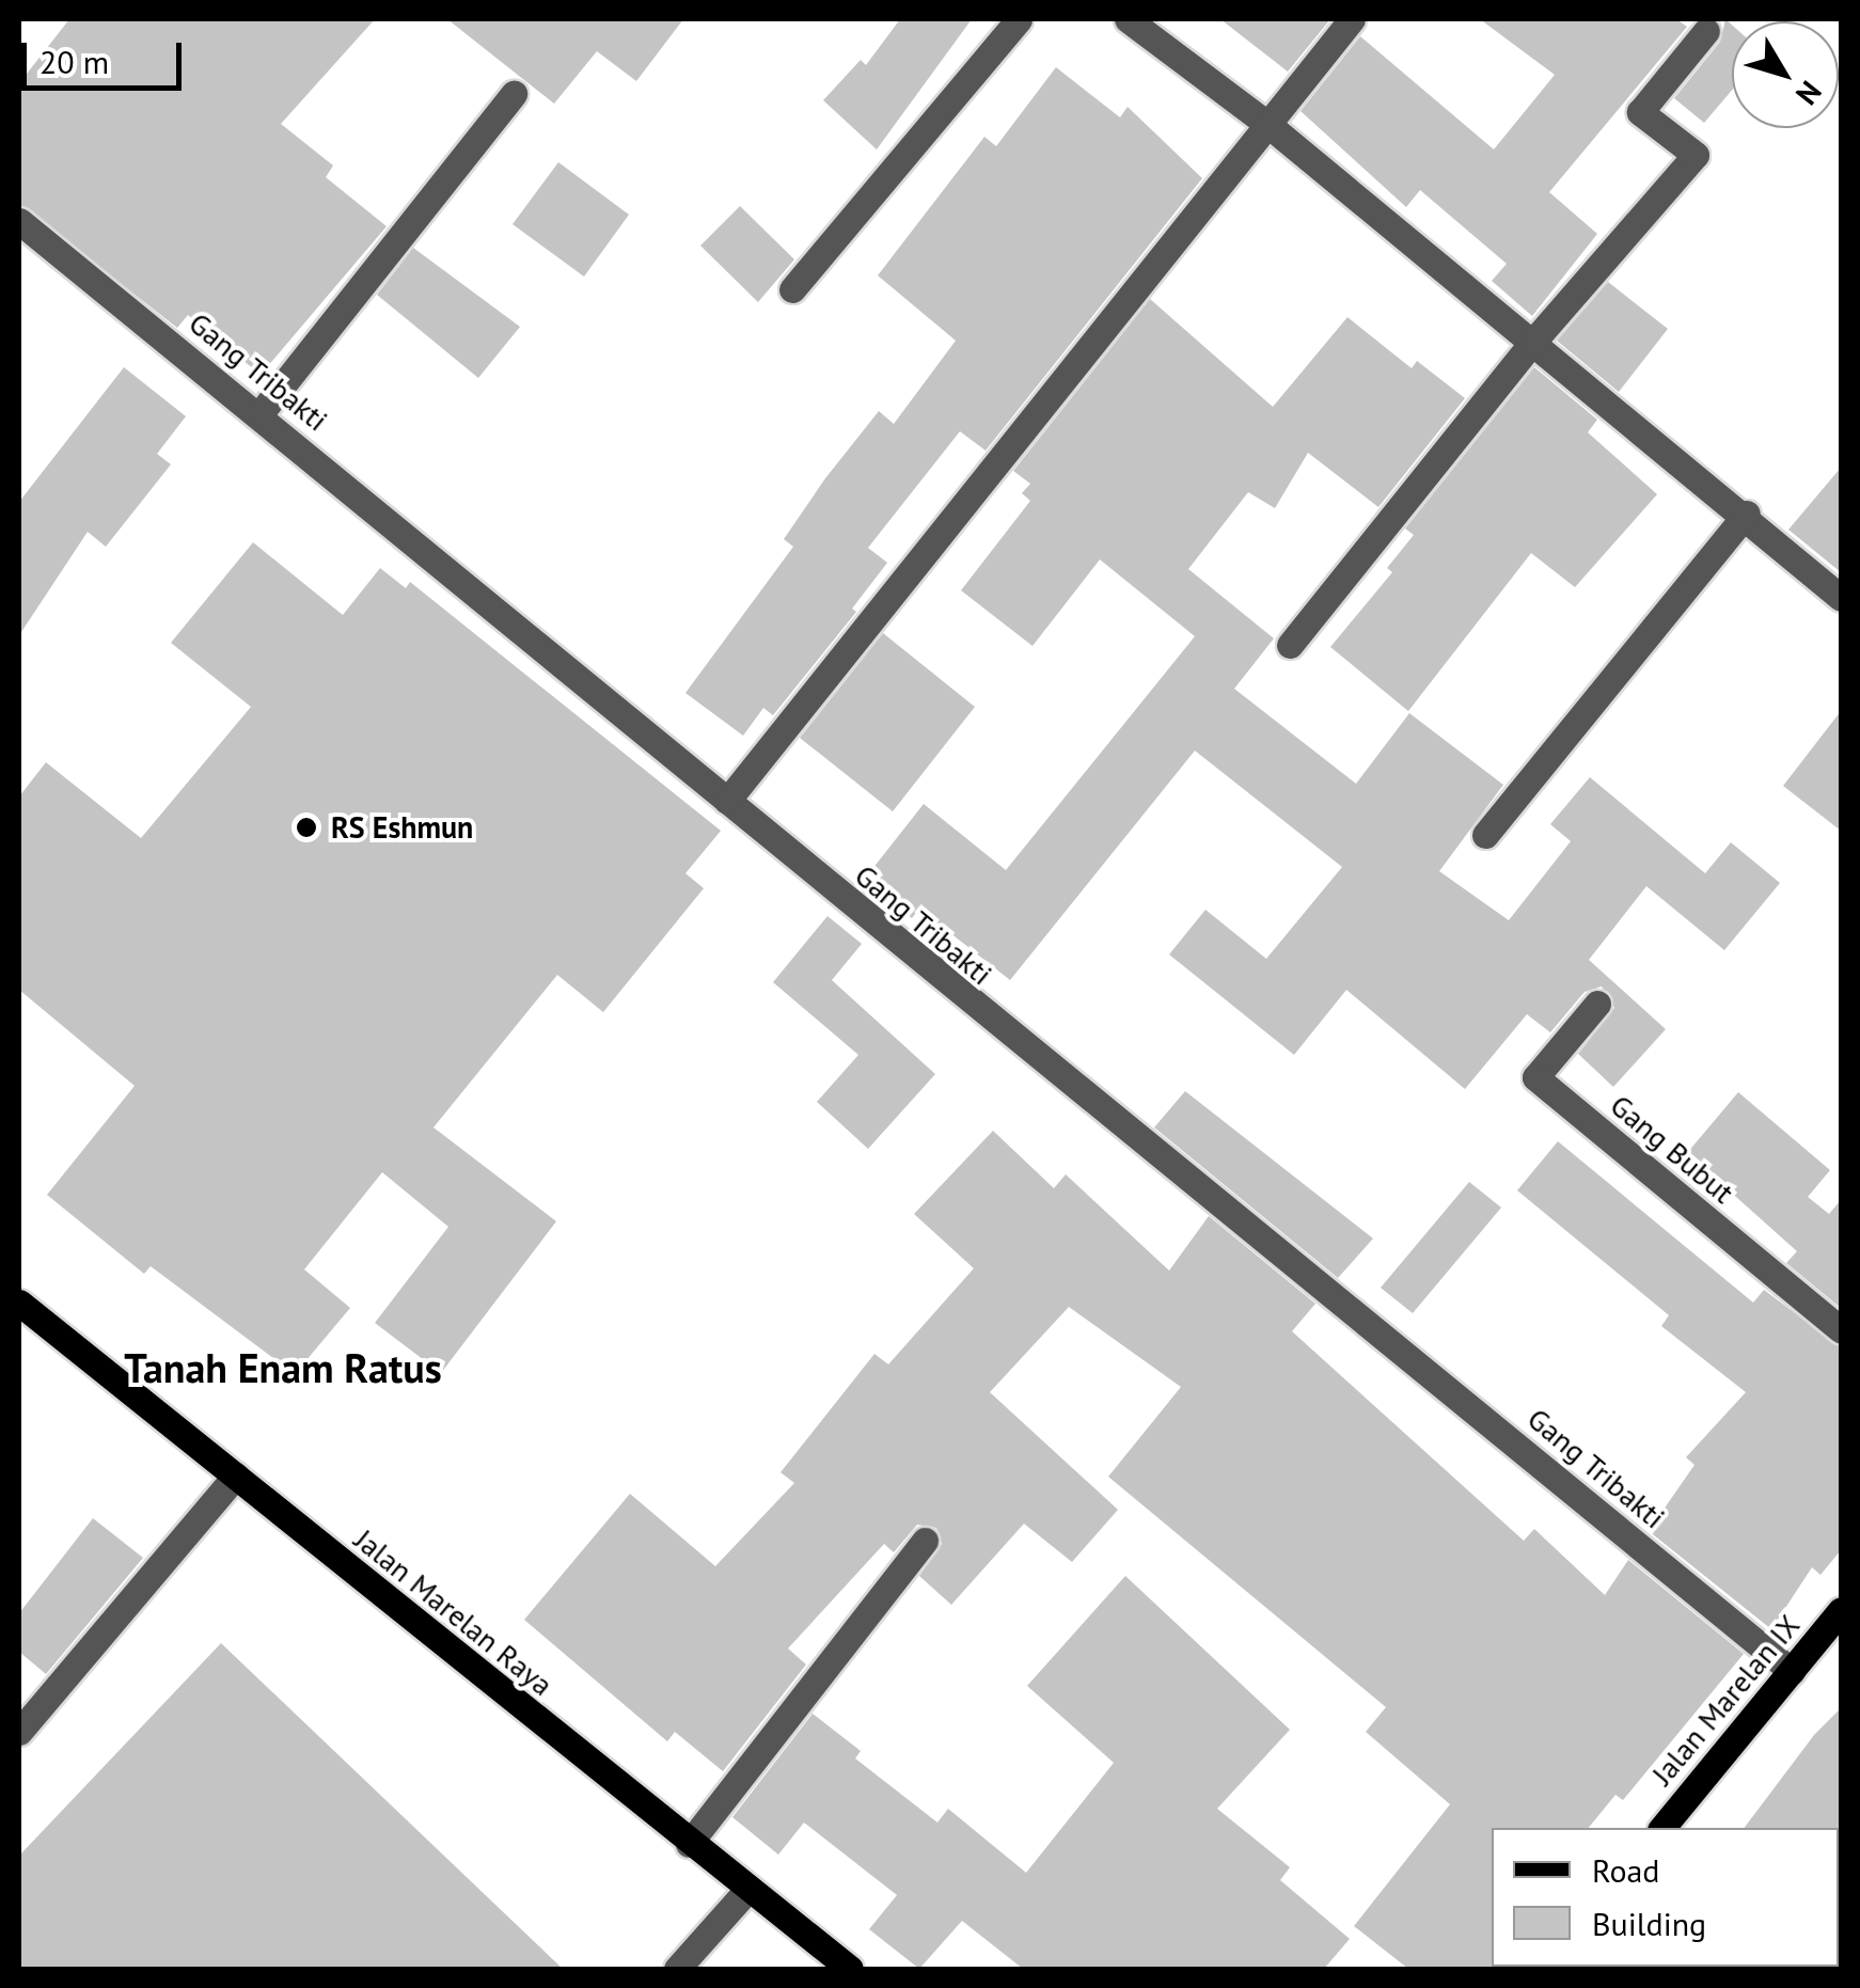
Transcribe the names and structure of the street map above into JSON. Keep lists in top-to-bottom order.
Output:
{
  "streets": {
    "main road": ["Jalan Marelan Raya", "Jalan Marelan IX"],
    "street": ["Gang Tribakti", "Gang Bubut"]
  },
  "crossings": [
    ["Gang Tribakti", "Jalan Marelan IX"]
  ],
  "districts": ["Tanah Enam Ratus"],
  "places": ["RS Eshmun"],
  "legend": ["Road", "Building"],
  "scale_bar": "20 m",
  "north": "bottom right"
}
